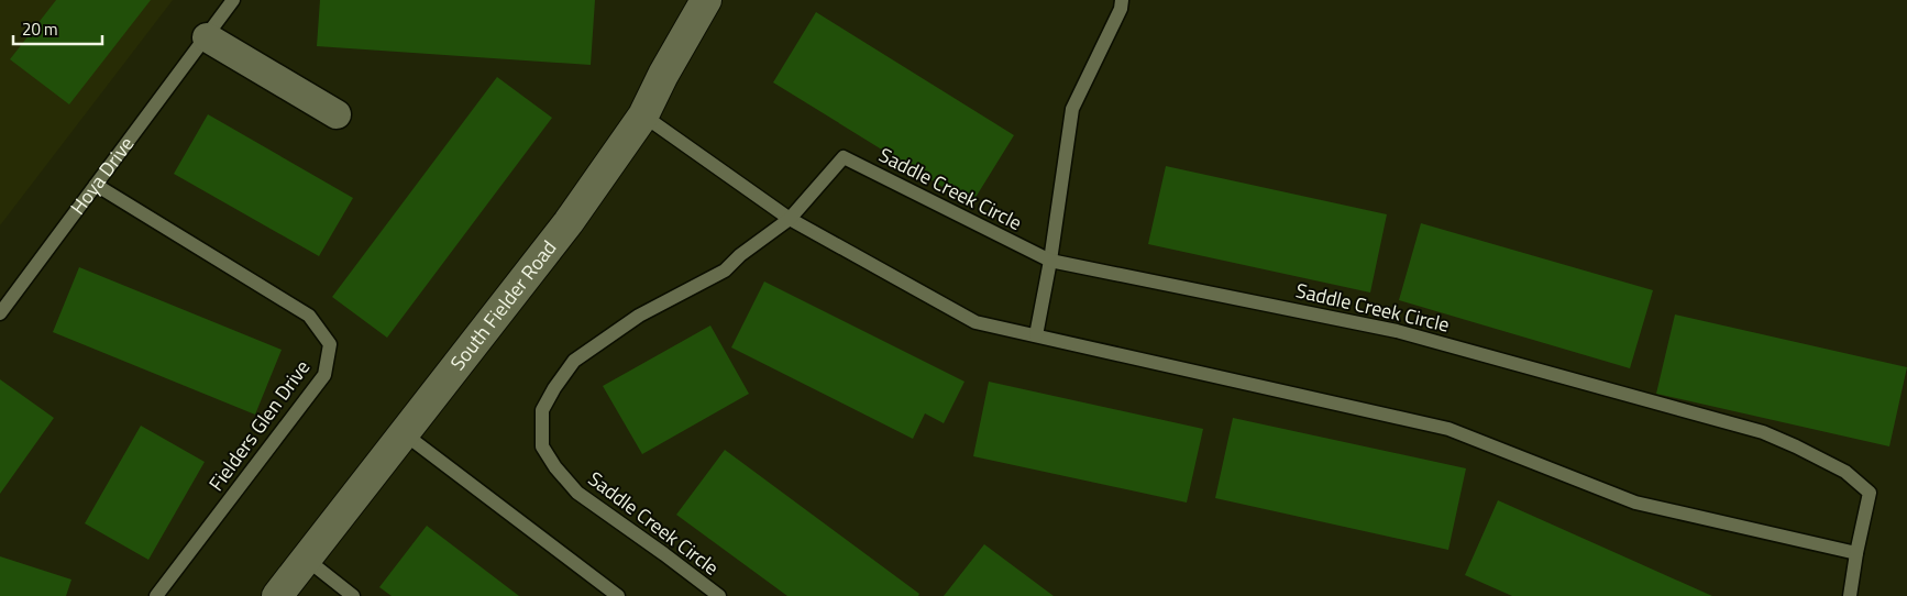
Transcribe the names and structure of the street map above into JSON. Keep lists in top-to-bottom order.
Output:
{
  "streets": {
    "street": ["South Fielder Road"],
    "lane": ["Hoya Drive", "Saddle Creek Circle", "Fielders Glen Drive"]
  },
  "crossings": [
    ["Hoya Drive", "Fielders Glen Drive"]
  ],
  "scale_bar": "20 m"
}
